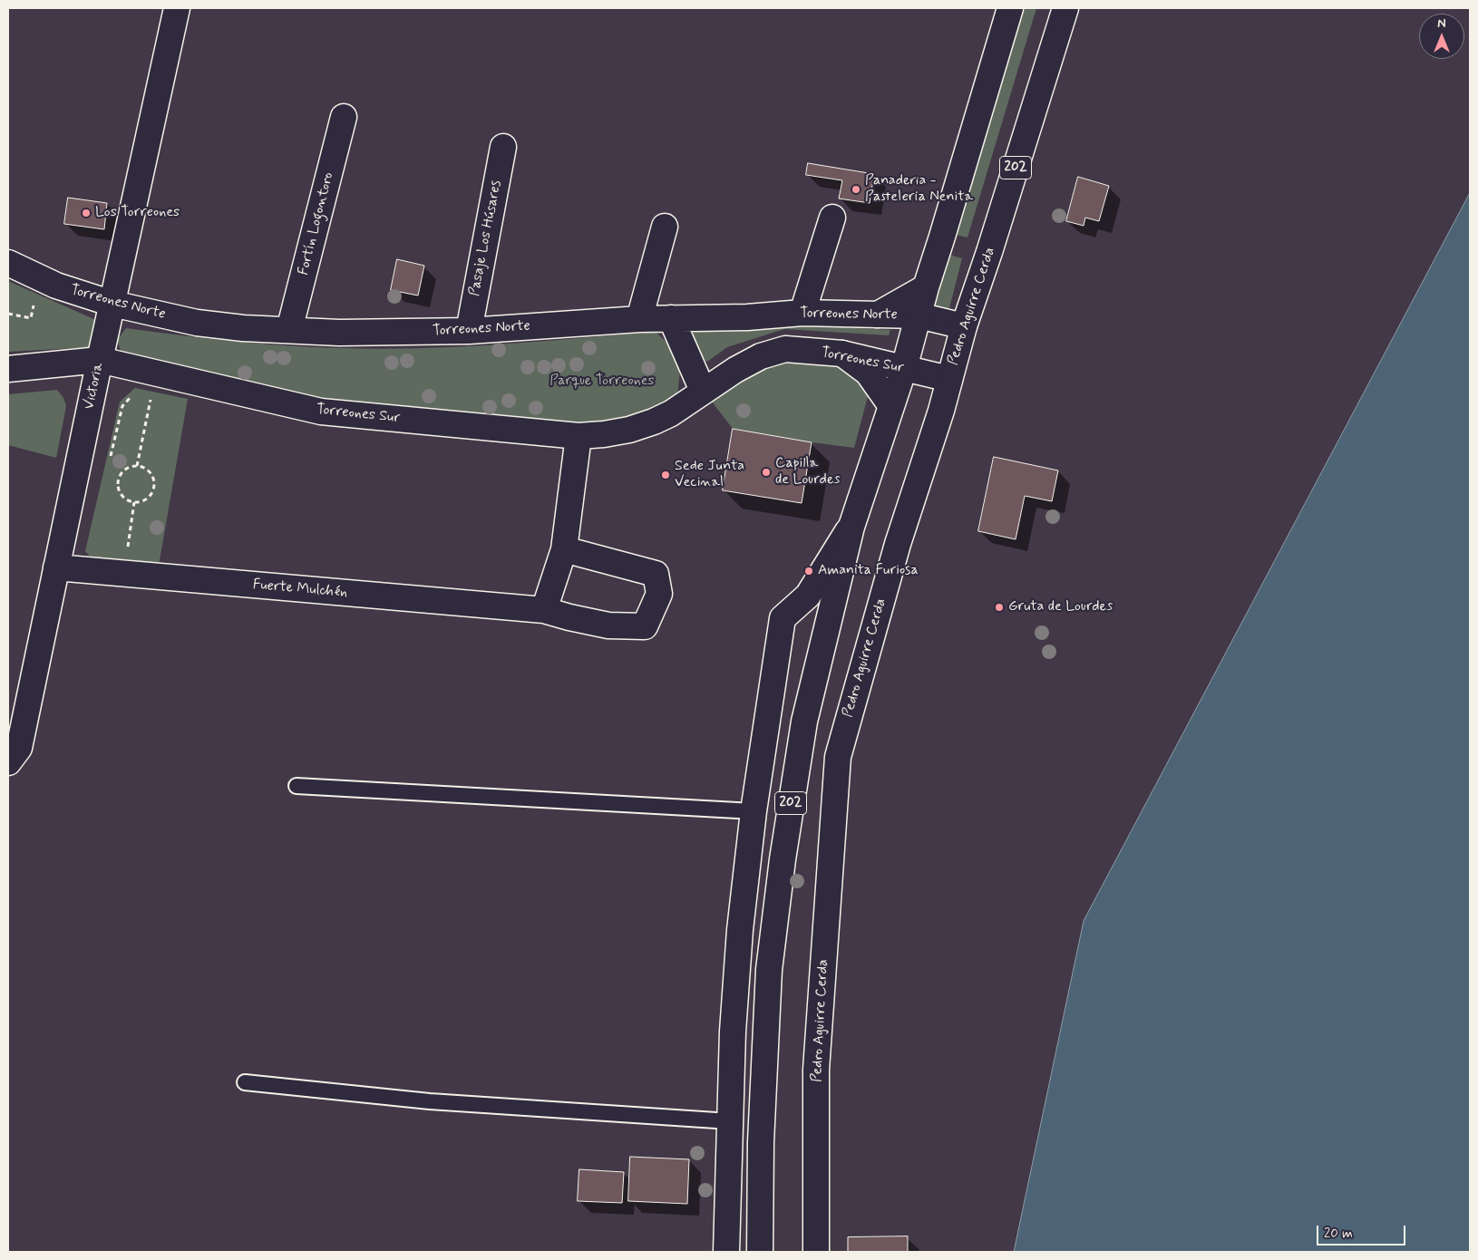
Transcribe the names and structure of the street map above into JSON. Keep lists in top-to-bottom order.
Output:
{
  "streets": {
    "main road": [
      "202",
      "Fortín Logontoro",
      "Pasaje Los Húsares",
      "Torreones Norte",
      "Pedro Aguirre Cerda",
      "Torreones Sur",
      "Victoria",
      "Fuerte Mulchén"
    ]
  },
  "crossings": [
    ["202", "Torreones Norte"],
    ["202", "Torreones Sur"],
    ["Fortín Logontoro", "Torreones Norte"],
    ["Pasaje Los Húsares", "Torreones Norte"],
    ["Torreones Norte", "Pedro Aguirre Cerda"],
    ["Torreones Norte", "Victoria"],
    ["Pedro Aguirre Cerda", "Torreones Sur"],
    ["Torreones Sur", "Victoria"],
    ["Victoria", "Fuerte Mulchén"]
  ],
  "parks": ["Parque Torreones"],
  "places": [
    "Panaderia - Pasteleria Nenita",
    "Los Torreones",
    "Capilla de Lourdes",
    "Sede Junta Vecinal",
    "Amanita Furiosa",
    "Gruta de Lourdes"
  ],
  "scale_bar": "20 m",
  "north": "top"
}
